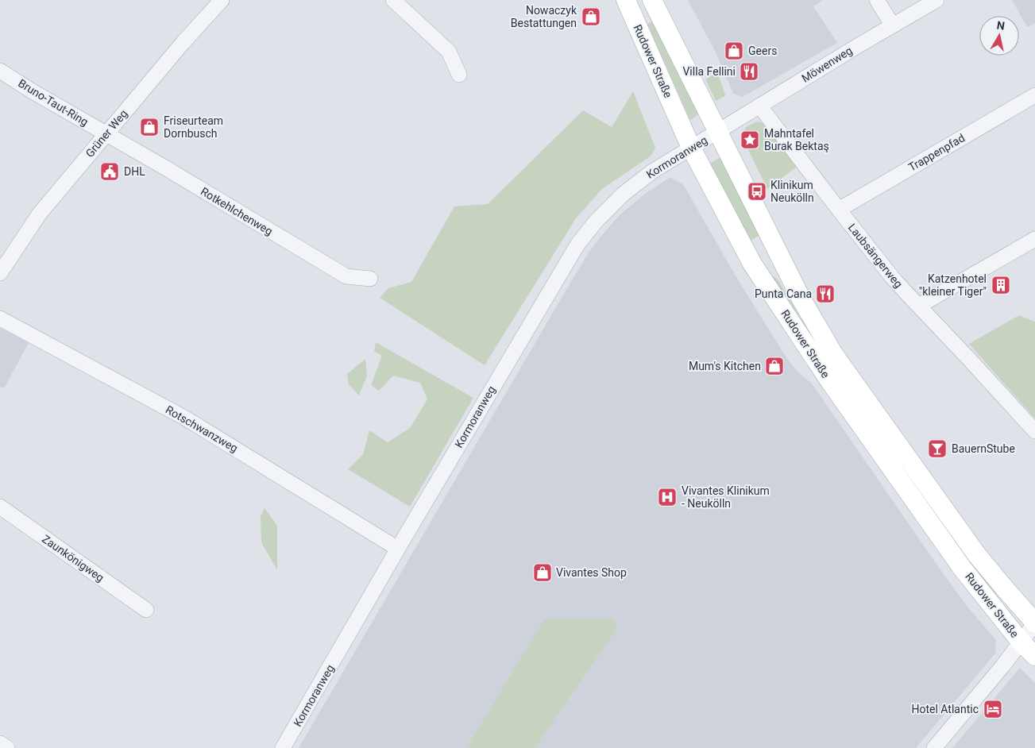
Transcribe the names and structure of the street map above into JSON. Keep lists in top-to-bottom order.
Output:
{
  "streets": {
    "main road": ["Rudower Straße"],
    "street": [
      "Möwenweg",
      "Bruno-Taut-Ring",
      "Grüner Weg",
      "Trappenpfad",
      "Kormoranweg",
      "Rotkehlchenweg",
      "Laubsängerweg",
      "Rotschwanzweg",
      "Zaunkönigweg"
    ]
  },
  "crossings": [
    ["Rudower Straße", "Möwenweg"],
    ["Rudower Straße", "Kormoranweg"],
    ["Möwenweg", "Kormoranweg"],
    ["Möwenweg", "Laubsängerweg"],
    ["Bruno-Taut-Ring", "Grüner Weg"],
    ["Bruno-Taut-Ring", "Rotkehlchenweg"],
    ["Grüner Weg", "Rotkehlchenweg"],
    ["Trappenpfad", "Laubsängerweg"],
    ["Kormoranweg", "Rotschwanzweg"]
  ],
  "places": {
    "shop": [
      "Nowaczyk Bestattungen",
      "Geers",
      "Friseurteam Dornbusch",
      "Mum's Kitchen",
      "Vivantes Shop"
    ],
    "restaurant": ["Villa Fellini", "Punta Cana"],
    "place": ["Mahntafel Burak Bektaş"],
    "public building": ["DHL"],
    "bus stop": ["Klinikum Neukölln"],
    "building": ["Katzenhotel \"kleiner Tiger\""],
    "bar": ["BauernStube"],
    "hospital": ["Vivantes Klinikum - Neukölln"],
    "hotel": ["Hotel Atlantic"]
  },
  "north": "top"
}
